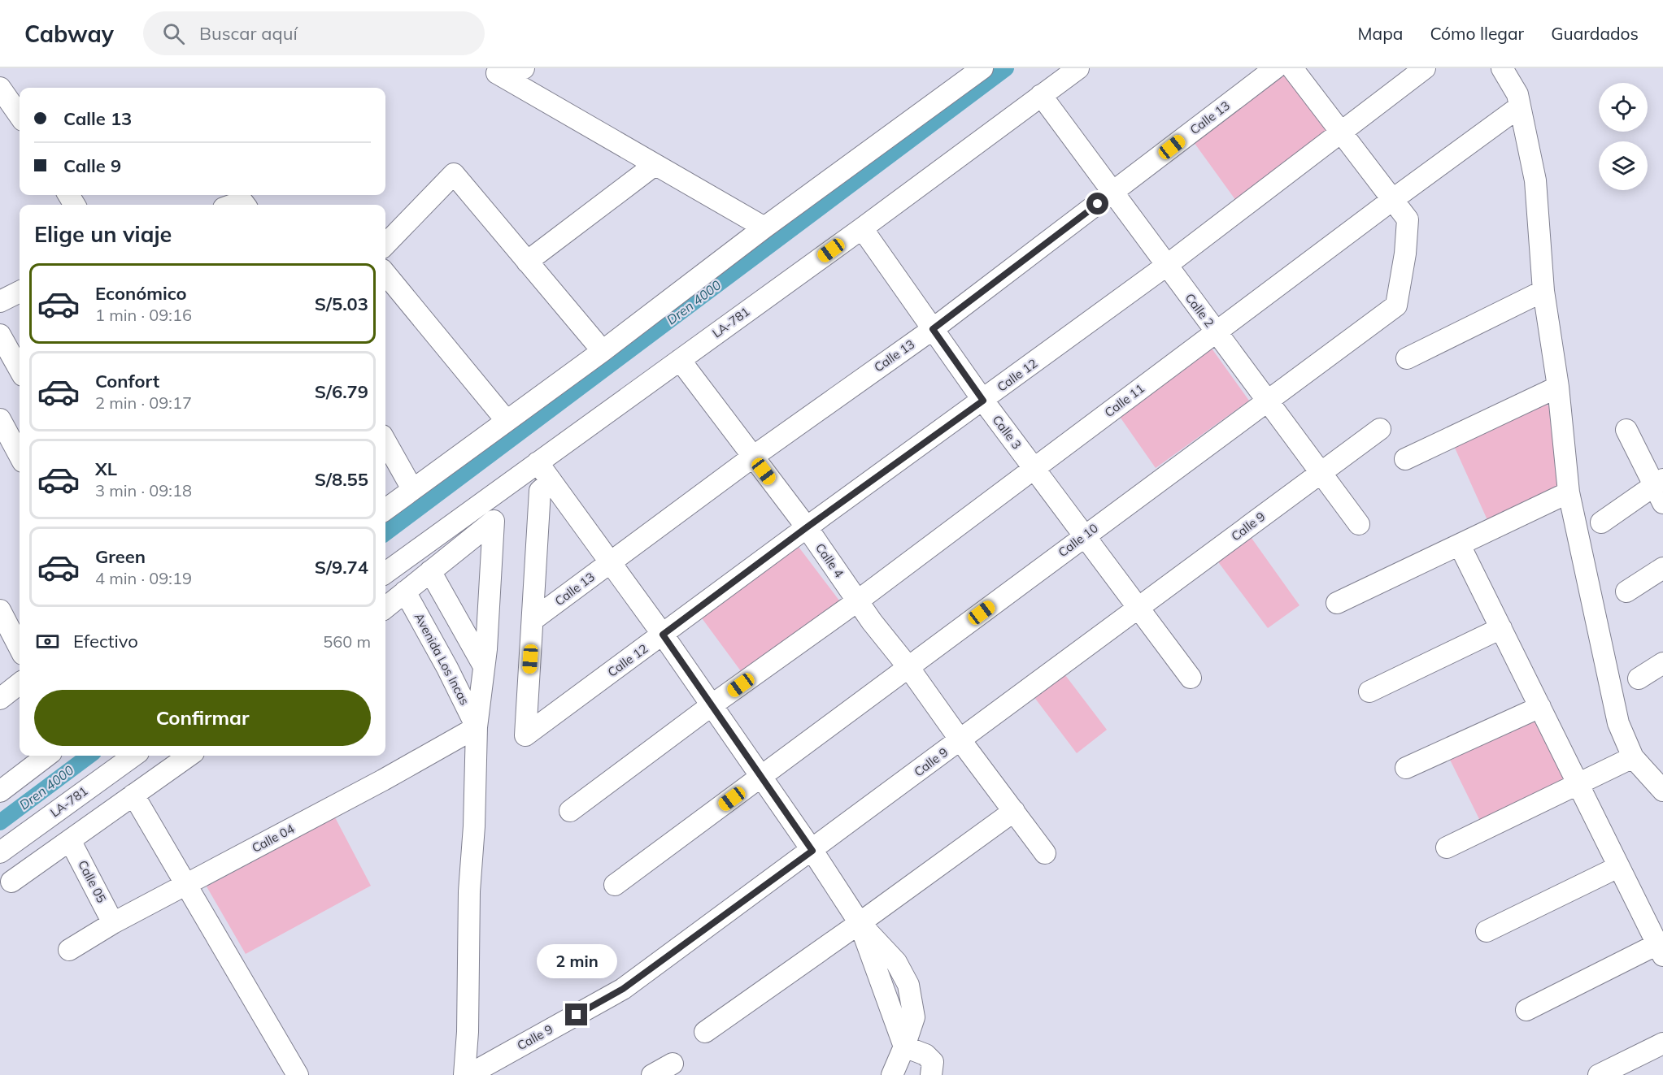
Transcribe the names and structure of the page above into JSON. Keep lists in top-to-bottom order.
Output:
{
  "streets": {
    "street": [
      "Calle 13",
      "Calle 2",
      "LA-781",
      "Calle 12",
      "Calle 11",
      "Calle 3",
      "Calle 9",
      "Calle 10",
      "Calle 4",
      "Avenida Los Incas",
      "Calle 04",
      "Calle 05"
    ]
  },
  "crossings": [
    ["Calle 13", "Calle 2"],
    ["Calle 13", "Calle 12"],
    ["Calle 13", "Calle 3"],
    ["Calle 13", "Calle 4"],
    ["Calle 2", "LA-781"],
    ["Calle 2", "Calle 12"],
    ["Calle 2", "Calle 11"],
    ["Calle 2", "Calle 9"],
    ["Calle 2", "Calle 10"],
    ["LA-781", "Calle 3"],
    ["LA-781", "Calle 4"],
    ["Calle 12", "Calle 3"],
    ["Calle 12", "Calle 4"],
    ["Calle 11", "Calle 3"],
    ["Calle 11", "Calle 10"],
    ["Calle 11", "Calle 4"],
    ["Calle 3", "Calle 9"],
    ["Calle 3", "Calle 10"],
    ["Calle 9", "Calle 4"],
    ["Calle 10", "Calle 4"],
    ["Avenida Los Incas", "Calle 04"],
    ["Calle 04", "Calle 05"]
  ],
  "water": ["Dren 4000"],
  "page": {
    "header": "Cabway",
    "search": "Buscar aquí",
    "nav": ["Mapa", "Cómo llegar", "Guardados"],
    "banner": ["Calle 13", "Calle 9"],
    "heading": "Elige un viaje",
    "list": [
      {
        "name": "Económico",
        "note": "1 min · 09:16",
        "value": "S/5.03"
      },
      {
        "name": "Confort",
        "note": "2 min · 09:17",
        "value": "S/6.79"
      },
      {
        "name": "XL",
        "note": "3 min · 09:18",
        "value": "S/8.55"
      },
      {
        "name": "Green",
        "note": "4 min · 09:19",
        "value": "S/9.74"
      }
    ],
    "pay": ["Efectivo", "560 m"],
    "buttons": "Confirmar",
    "bubble": "2 min"
  }
}
